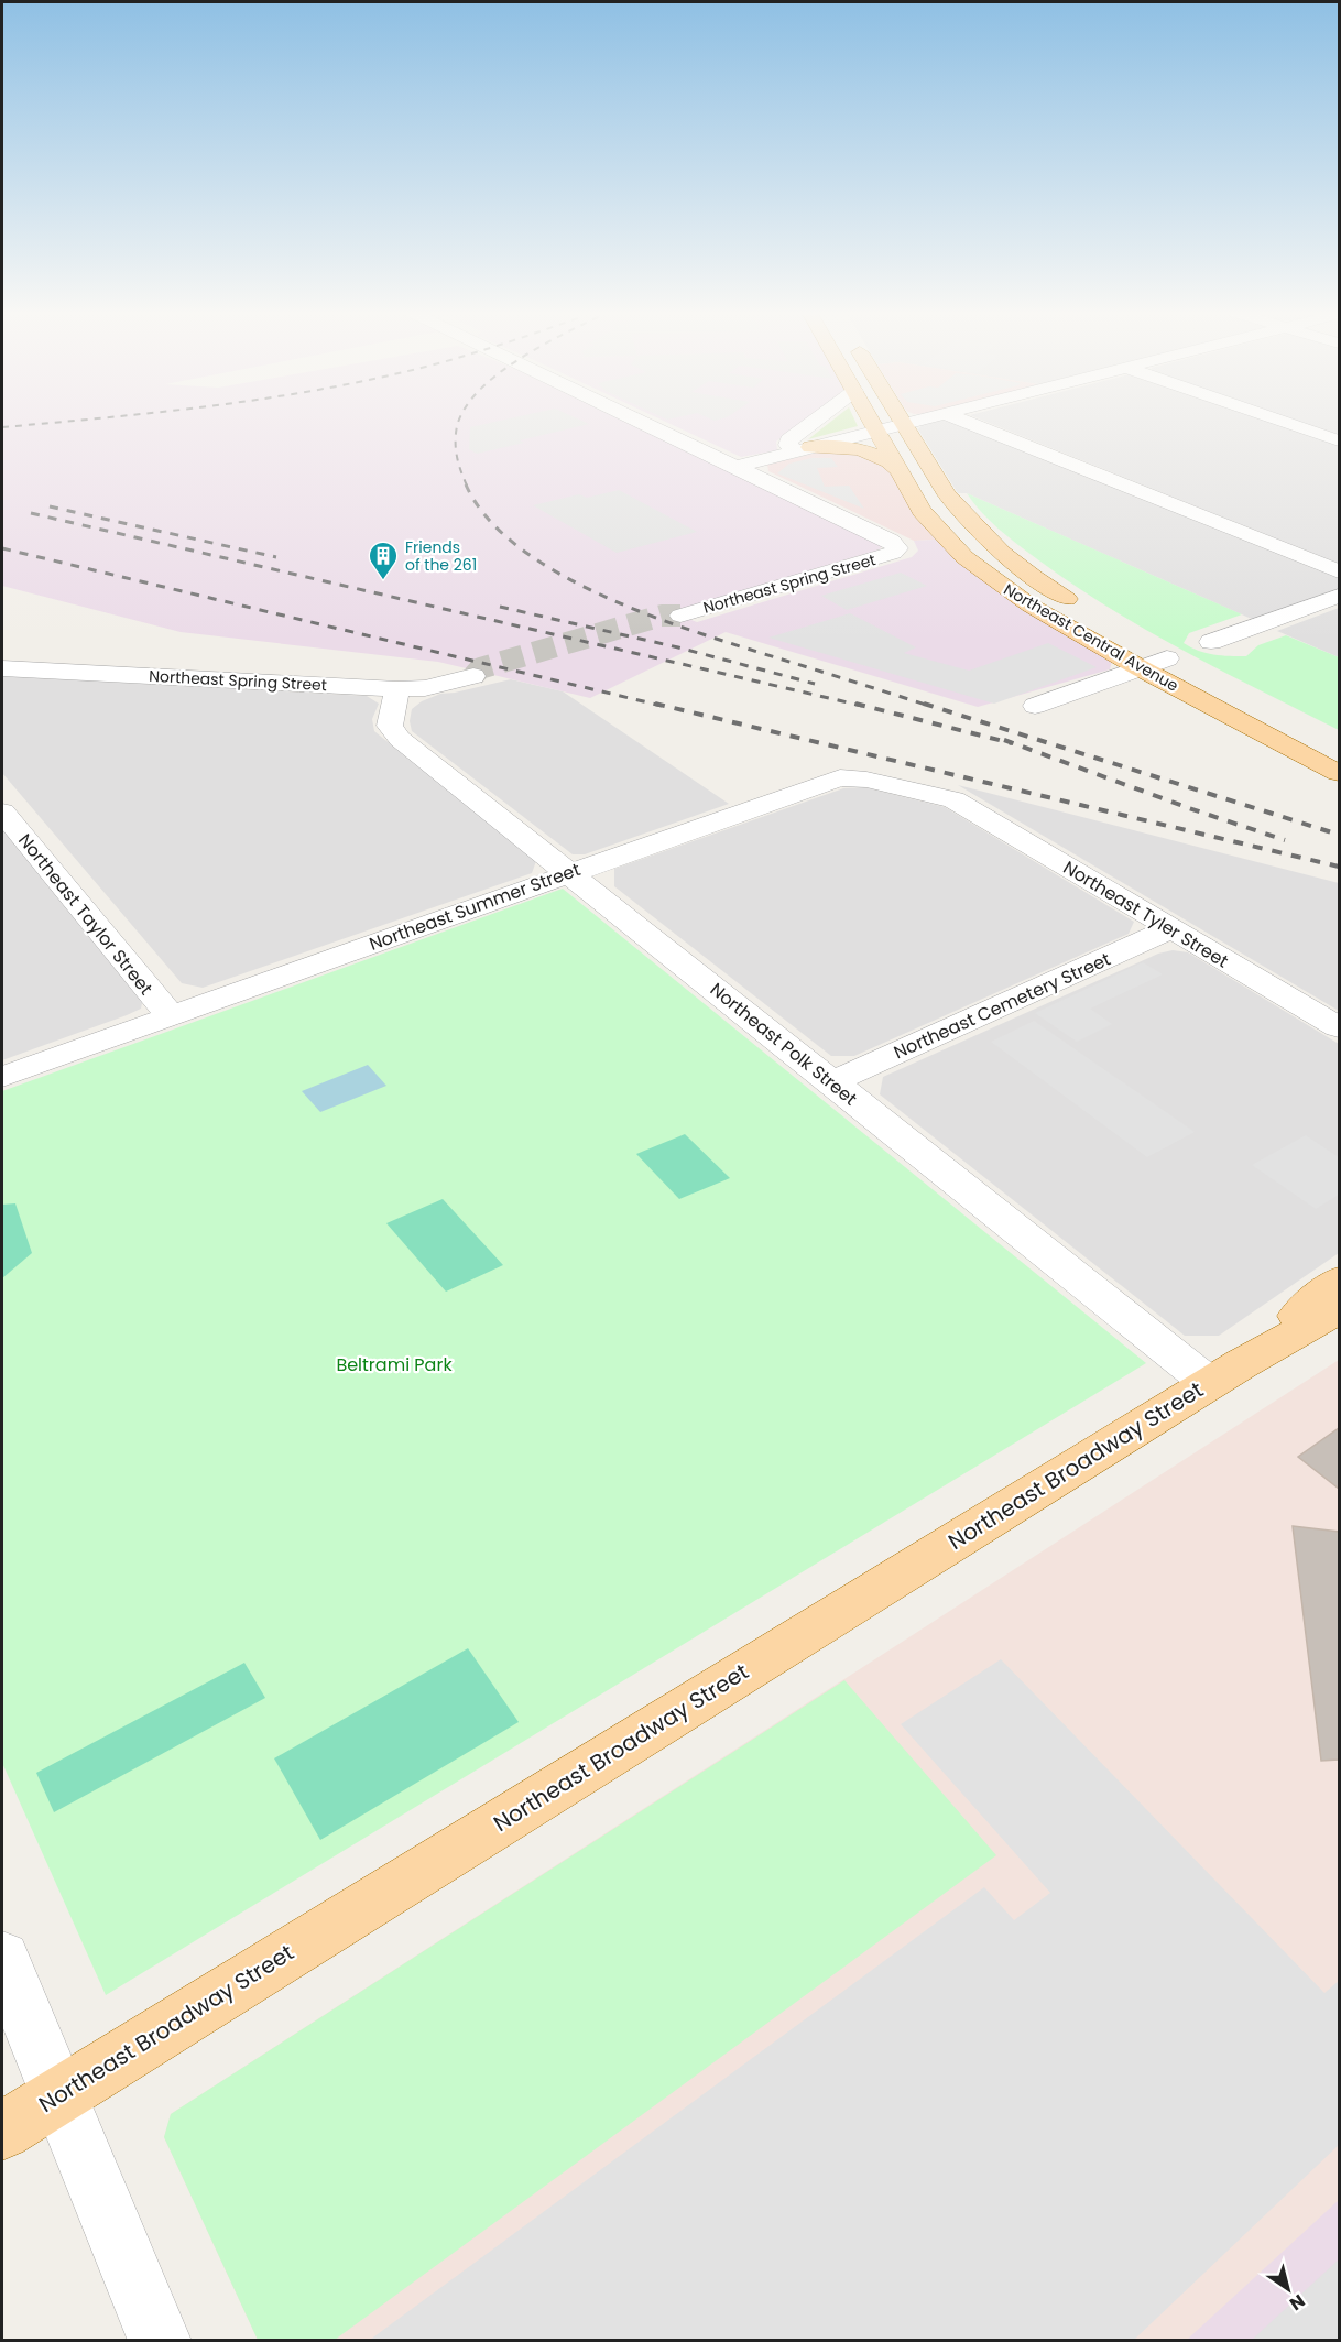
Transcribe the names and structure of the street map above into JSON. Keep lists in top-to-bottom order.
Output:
{
  "streets": {
    "main road": ["Northeast Central Avenue", "Northeast Broadway Street"],
    "street": [
      "Northeast Spring Street",
      "Northeast Summer Street",
      "Northeast Taylor Street",
      "Northeast Tyler Street",
      "Northeast Cemetery Street",
      "Northeast Polk Street"
    ]
  },
  "crossings": [
    ["Northeast Spring Street", "Northeast Polk Street"],
    ["Northeast Summer Street", "Northeast Taylor Street"],
    ["Northeast Summer Street", "Northeast Tyler Street"],
    ["Northeast Summer Street", "Northeast Polk Street"],
    ["Northeast Tyler Street", "Northeast Cemetery Street"],
    ["Northeast Cemetery Street", "Northeast Polk Street"],
    ["Northeast Polk Street", "Northeast Broadway Street"]
  ],
  "parks": ["Beltrami Park"],
  "places": {
    "building": ["Friends of the 261"]
  },
  "north": "bottom right"
}
